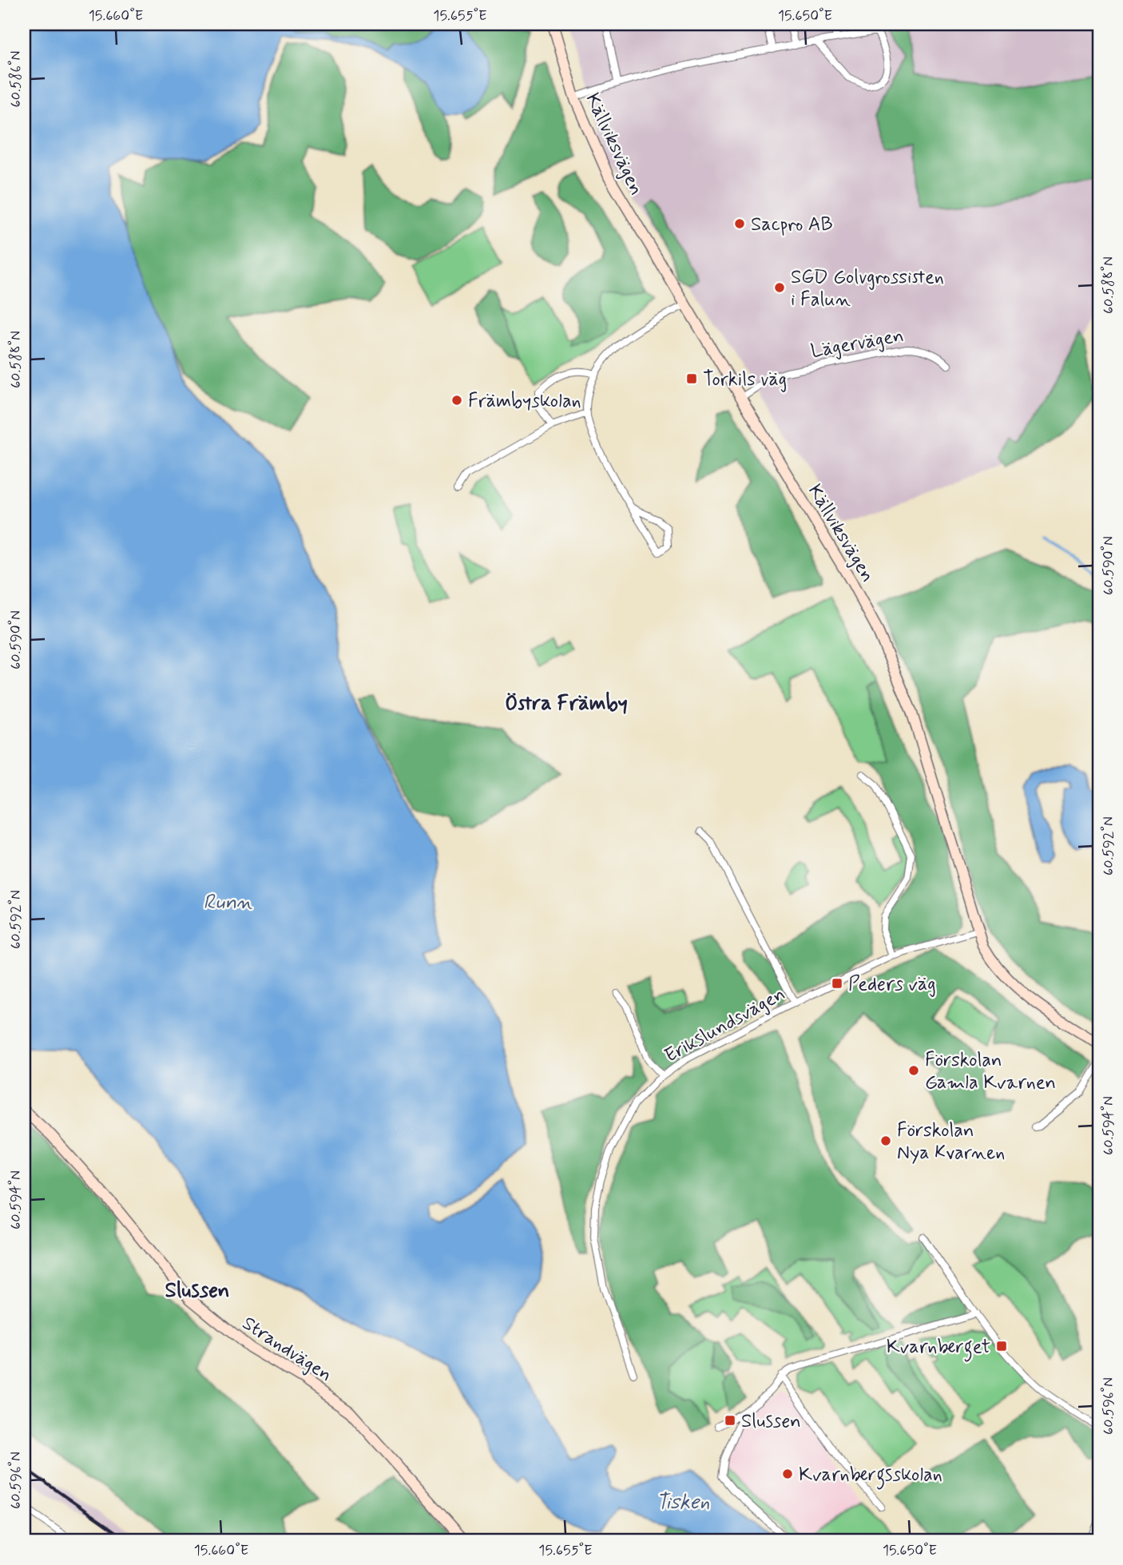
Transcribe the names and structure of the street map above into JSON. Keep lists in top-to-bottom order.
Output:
{
  "streets": {
    "street": [
      "Källviksvägen",
      "Lägervägen",
      "Erikslundsvägen",
      "Strandvägen"
    ]
  },
  "crossings": [
    ["Källviksvägen", "Lägervägen"],
    ["Källviksvägen", "Erikslundsvägen"]
  ],
  "districts": ["Östra Främby", "Slussen"],
  "water": ["Runn", "Tisken"],
  "places": {
    "other": [
      "Sacpro AB",
      "SGD Golvgrossisten i Falun",
      "Främbyskolan",
      "Förskolan Gamla Kvarnen",
      "Förskolan Nya Kvarnen",
      "Kvarnbergsskolan"
    ],
    "transit": [
      "Torkils väg",
      "Peders väg",
      "Kvarnberget",
      "Slussen"
    ]
  },
  "coordinates": [
    "15.660°E",
    "15.655°E",
    "15.650°E",
    "60.586°N",
    "60.588°N",
    "60.590°N",
    "60.592°N",
    "60.594°N",
    "60.596°N"
  ]
}
